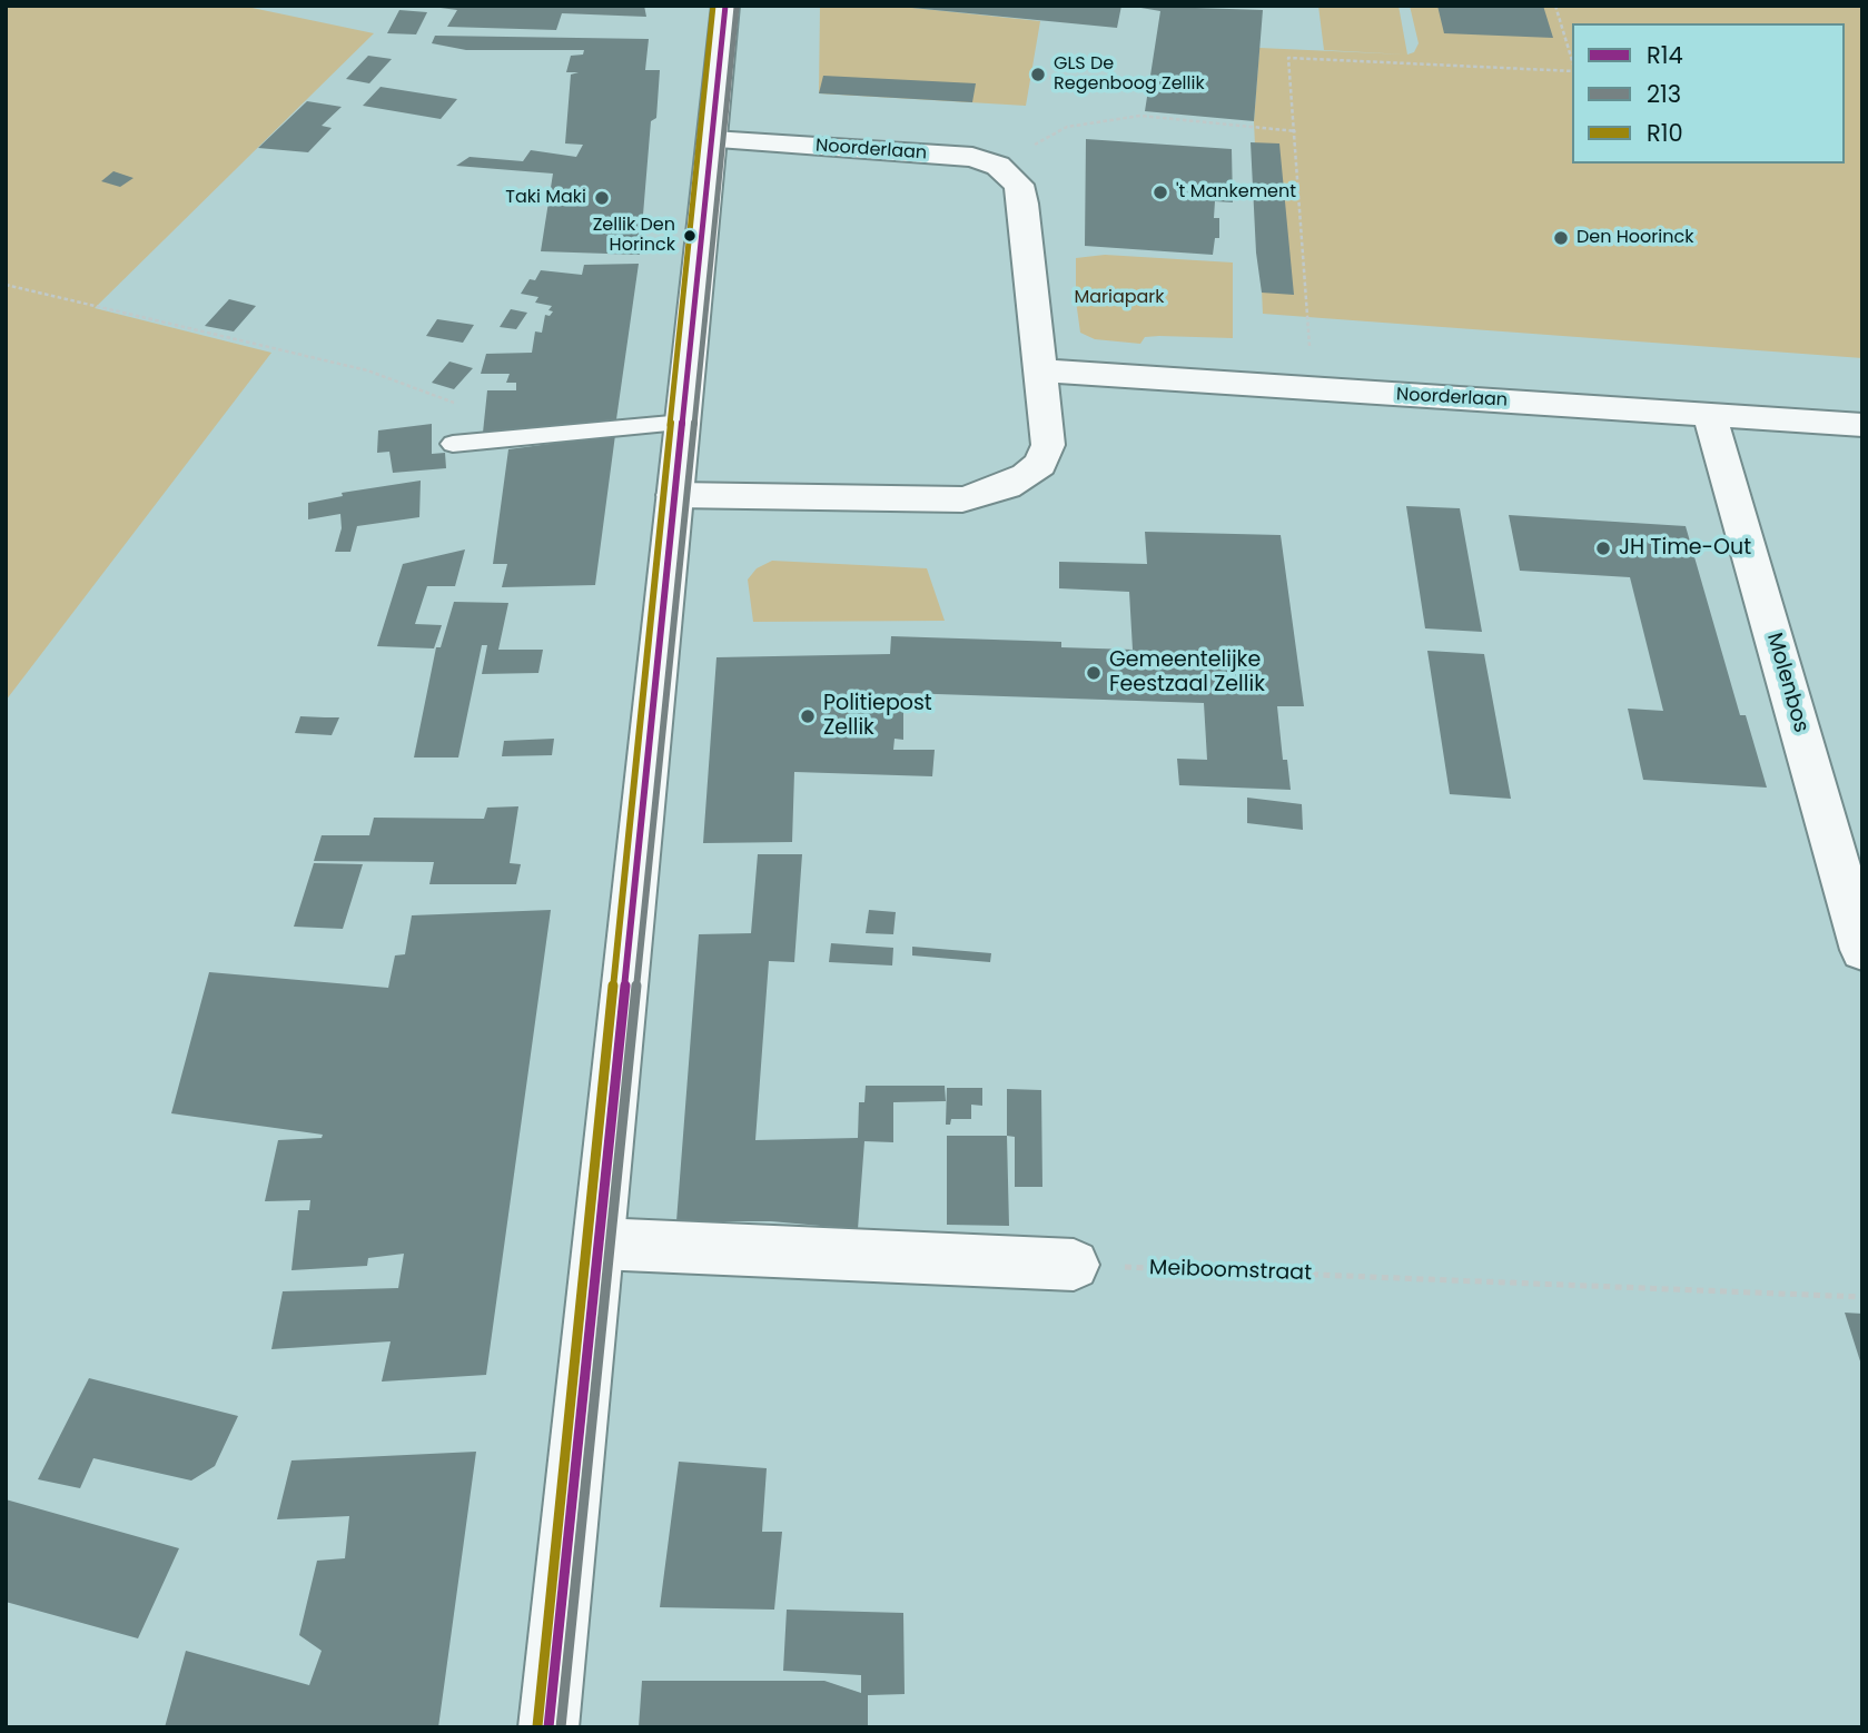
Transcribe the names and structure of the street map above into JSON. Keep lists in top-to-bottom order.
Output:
{
  "streets": {
    "street": ["Noorderlaan", "Molenbos"],
    "path": ["Meiboomstraat"]
  },
  "crossings": [
    ["Noorderlaan", "Molenbos"]
  ],
  "parks": ["Mariapark"],
  "places": [
    "GLS De Regenboog Zellik",
    "'t Mankement",
    "Taki Maki",
    "Zellik Den Horinck",
    "Den Hoorinck",
    "JH Time-Out",
    "Gemeentelijke Feestzaal Zellik",
    "Politiepost Zellik"
  ],
  "lines": ["transit line R14", "transit line R10", "transit line 213"],
  "legend": ["R14", "213", "R10"]
}
